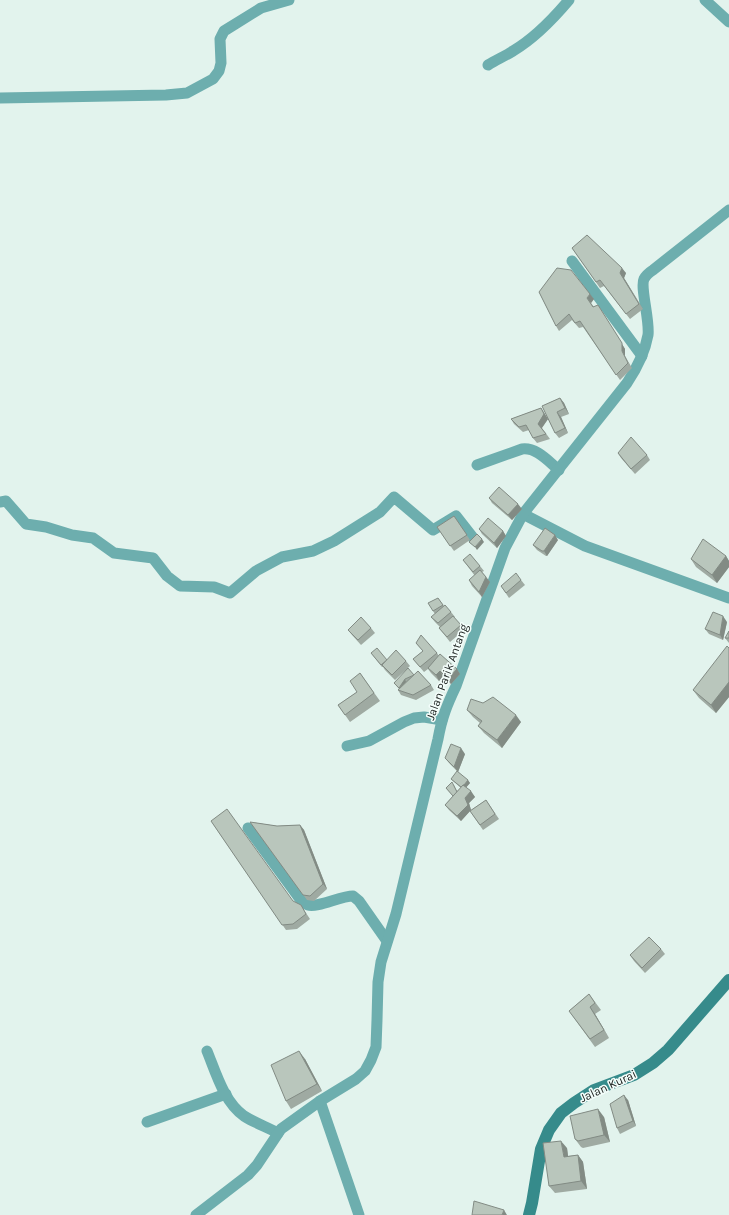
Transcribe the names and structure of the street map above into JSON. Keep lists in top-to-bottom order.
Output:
{
  "streets": {
    "street": ["Jalan Parik Antang", "Jalan Kurai"]
  }
}
